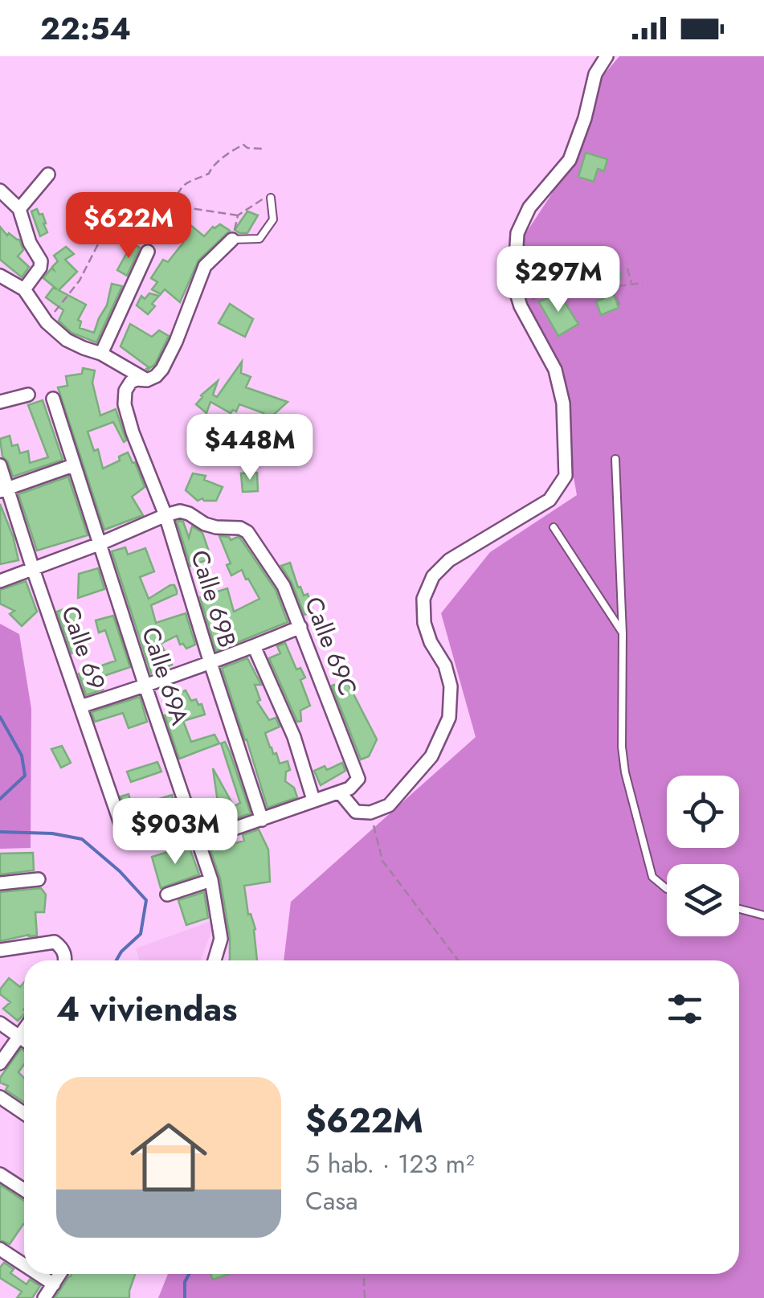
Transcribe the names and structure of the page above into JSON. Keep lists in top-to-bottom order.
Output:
{
  "streets": {
    "street": [
      "Calle 69B",
      "Calle 69C",
      "Calle 69",
      "Calle 69A"
    ]
  },
  "crossings": [
    ["Calle 69B", "Calle 69C"],
    ["Calle 69", "Calle 69A"]
  ],
  "page": {
    "status": "22:54",
    "price": [
      "$622M",
      "$297M",
      "$448M",
      "$903M"
    ],
    "heading": "4 viviendas",
    "list": [
      {
        "name": "$622M",
        "note": "5 hab. · 123 m² · Casa"
      }
    ]
  }
}
